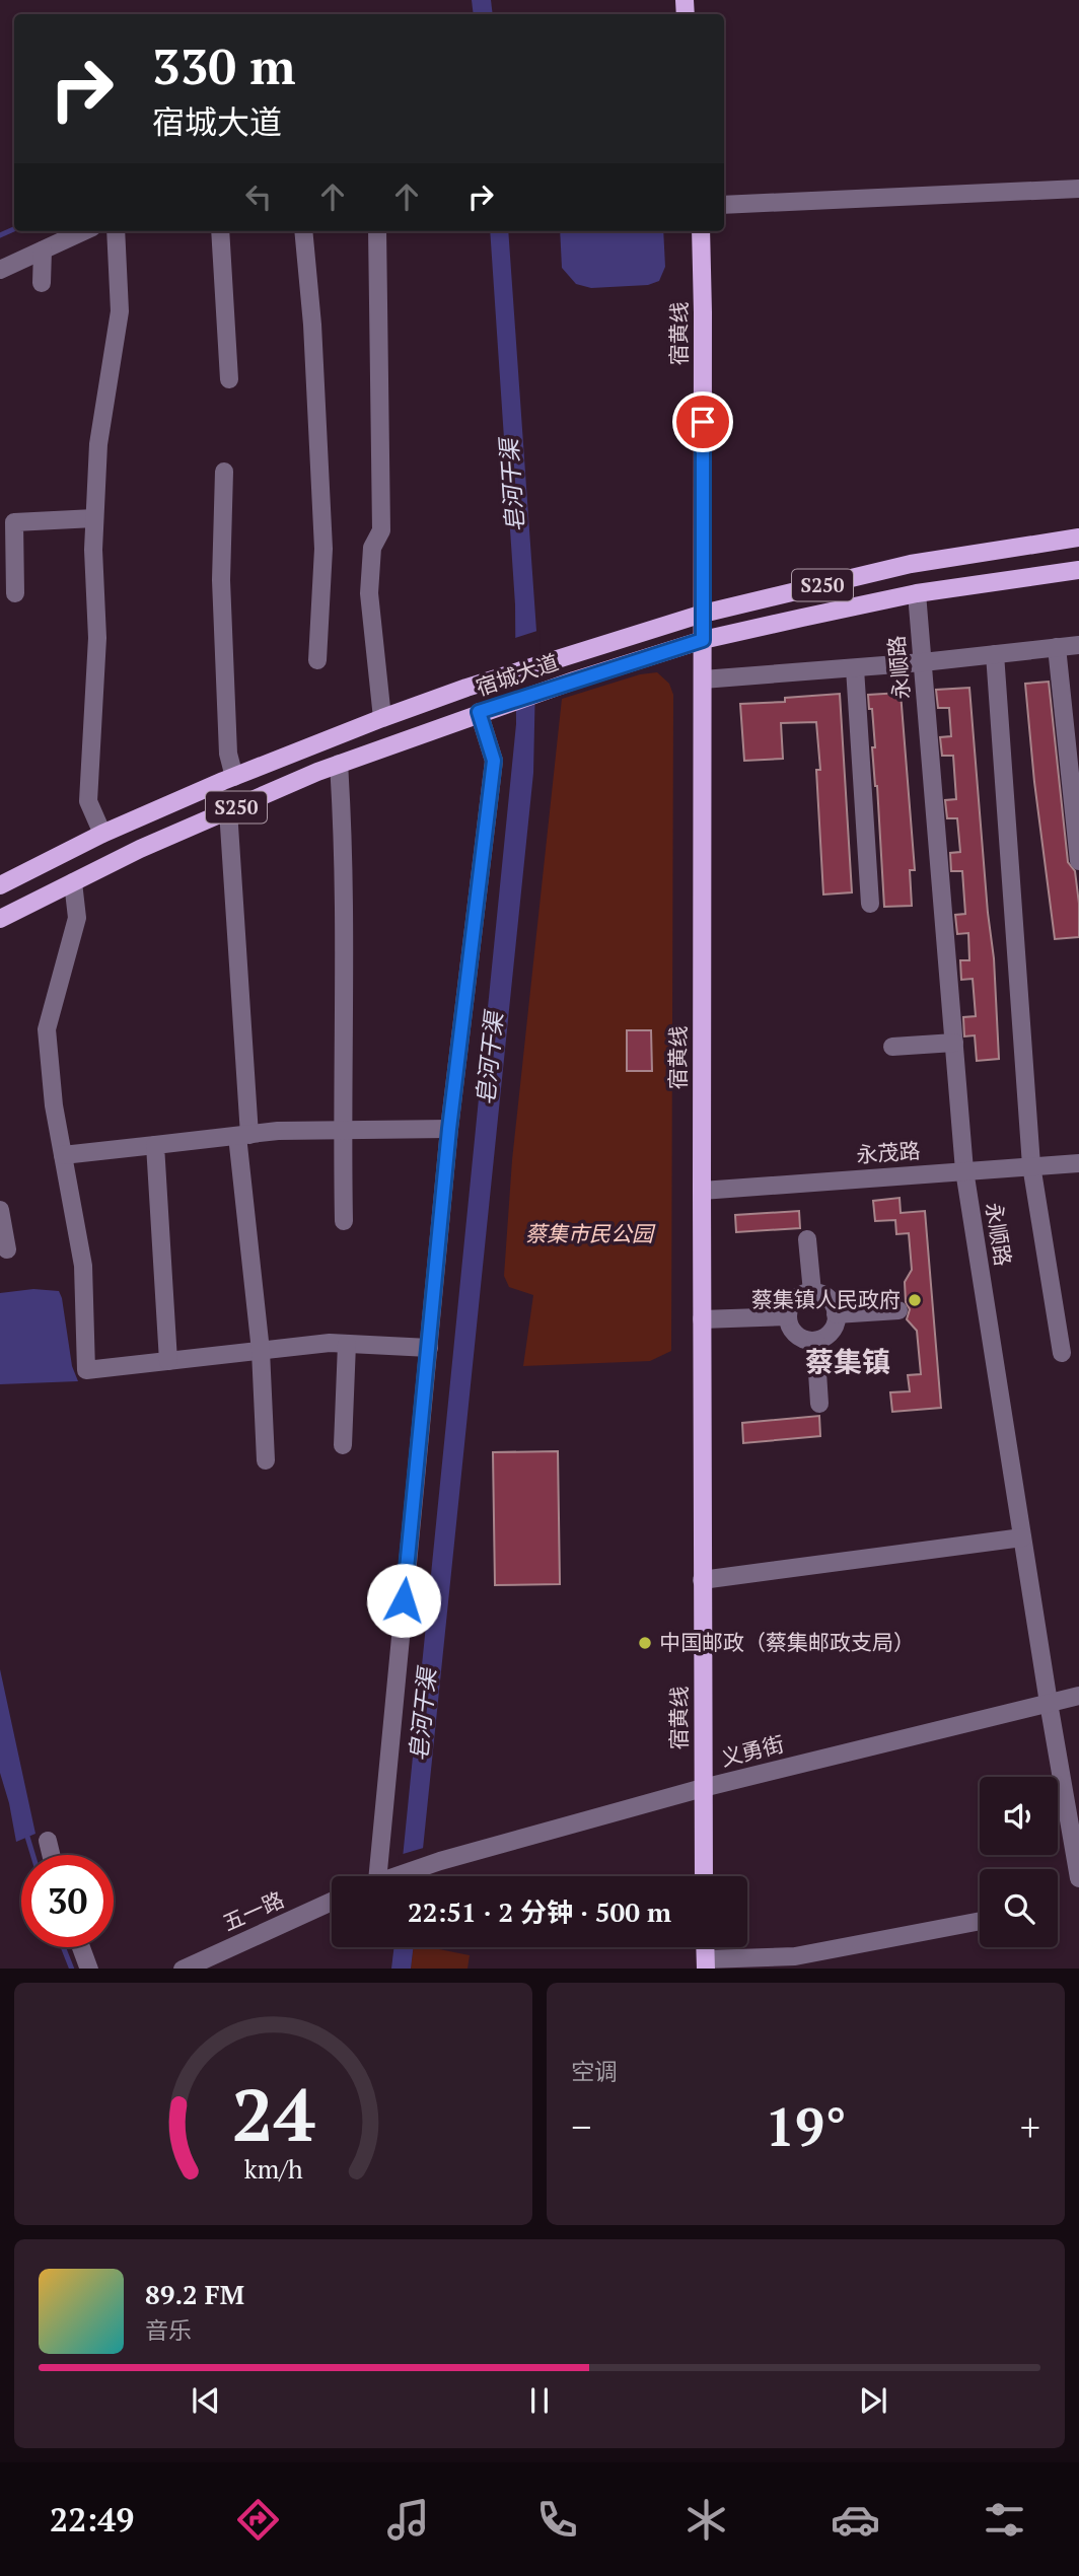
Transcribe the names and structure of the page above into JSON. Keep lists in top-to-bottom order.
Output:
{
  "streets": {
    "main road": ["宿黄线", "S250", "宿城大道"],
    "street": [
      "永顺路",
      "永茂路",
      "义勇街",
      "五一路"
    ]
  },
  "crossings": [
    ["宿黄线", "宿城大道"],
    ["宿黄线", "永茂路"],
    ["宿黄线", "义勇街"],
    ["永顺路", "宿城大道"],
    ["永顺路", "永茂路"],
    ["永顺路", "义勇街"]
  ],
  "districts": ["蔡集镇"],
  "water": ["皂河干渠"],
  "parks": ["蔡集市民公园"],
  "places": ["蔡集镇人民政府", "中国邮政（蔡集邮政支局）"],
  "page": {
    "turn": ["330 m", "宿城大道"],
    "limit": "30",
    "trip": "22:51 · 2 分钟 · 500 m",
    "tile": "空调",
    "heat": ["−", "19°", "+"],
    "song": ["89.2 FM", "音乐"],
    "tabs": "22:49",
    "gauge": ["24", "km/h"]
  }
}
